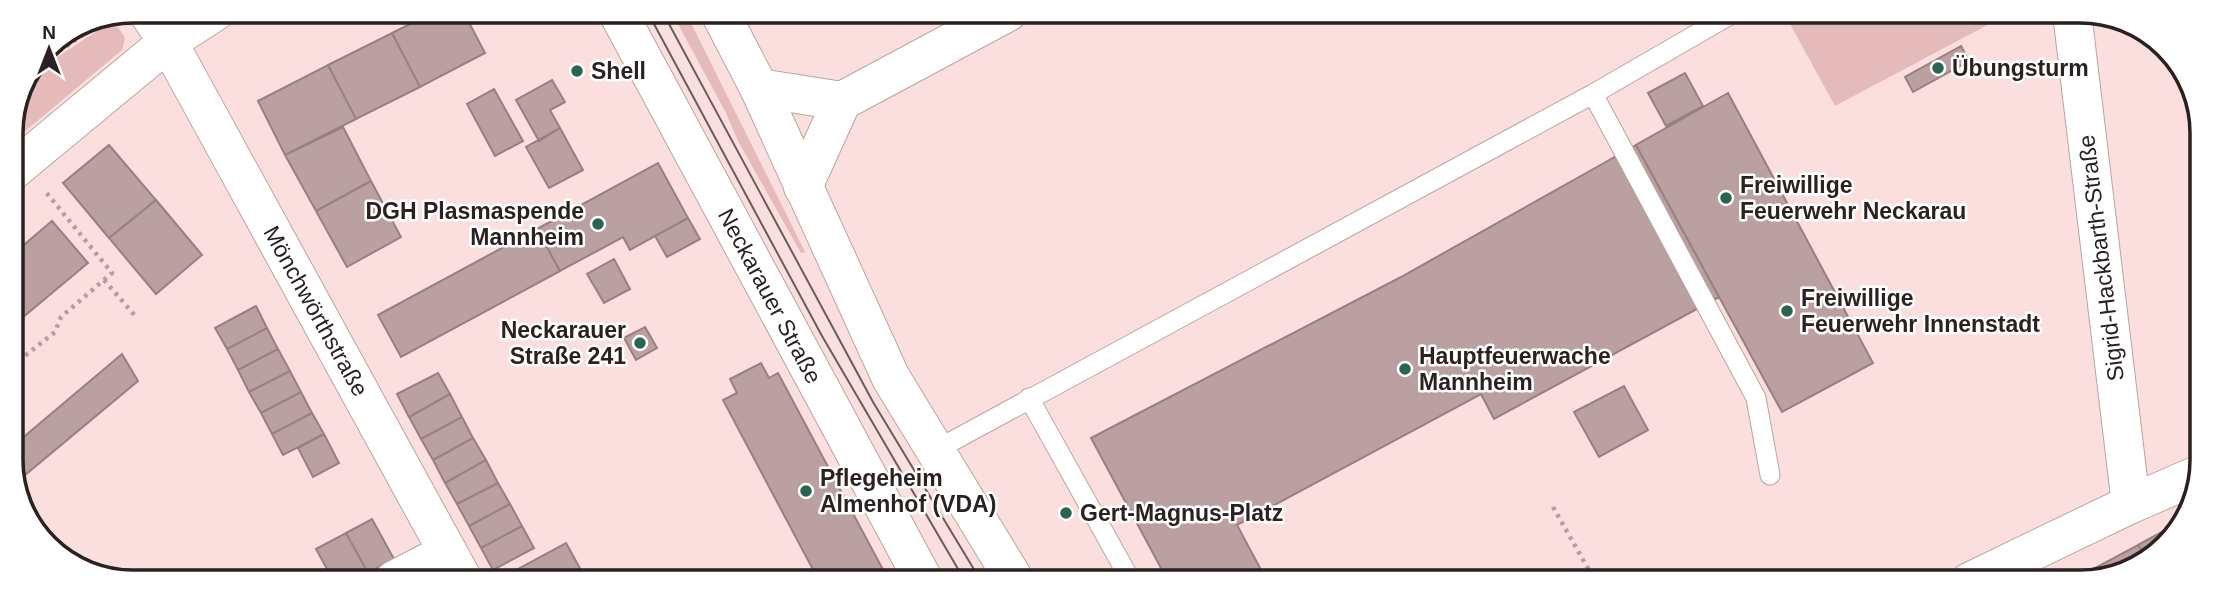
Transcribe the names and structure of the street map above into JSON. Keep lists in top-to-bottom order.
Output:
{
  "streets": {
    "street": ["Sigrid-Hackbarth-Straße", "Neckarauer Straße", "Mönchwörthstraße"]
  },
  "places": [
    "Übungsturm",
    "Shell",
    "Freiwillige Feuerwehr Neckarau",
    "DGH Plasmaspende Mannheim",
    "Freiwillige Feuerwehr Innenstadt",
    "Neckarauer Straße 241",
    "Hauptfeuerwache Mannheim",
    "Pflegeheim Almenhof (VDA)",
    "Gert-Magnus-Platz"
  ],
  "north": "top"
}
